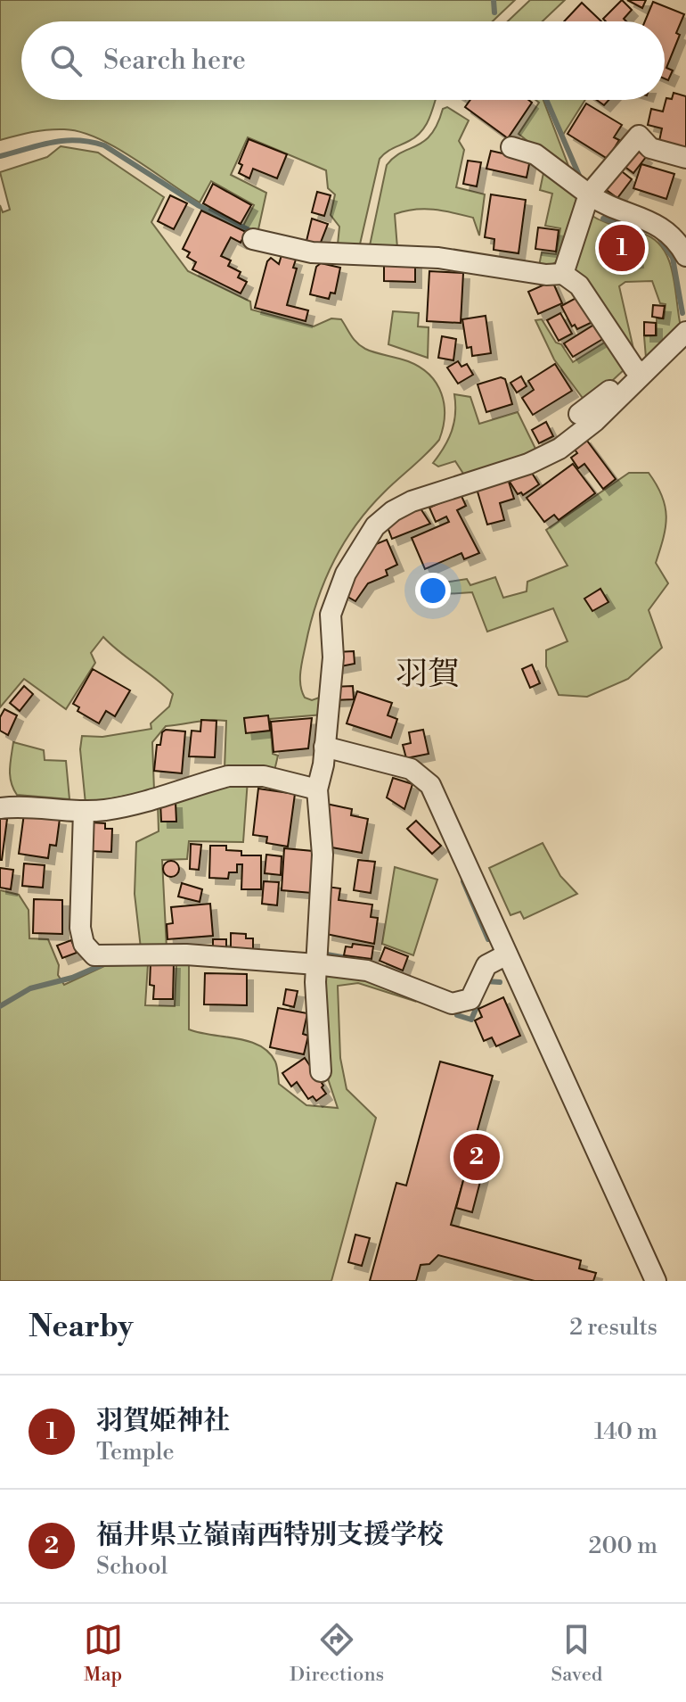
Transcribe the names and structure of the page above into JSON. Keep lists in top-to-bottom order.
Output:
{
  "districts": ["羽賀"],
  "page": {
    "search": "Search here",
    "pins": ["1", "2"],
    "heading": ["Nearby", "2 results"],
    "list": [
      {
        "mark": "1",
        "name": "羽賀姫神社",
        "note": "Temple",
        "value": "140 m"
      },
      {
        "mark": "2",
        "name": "福井県立嶺南西特別支援学校",
        "note": "School",
        "value": "200 m"
      }
    ],
    "nav": ["Map", "Directions", "Saved"]
  }
}
